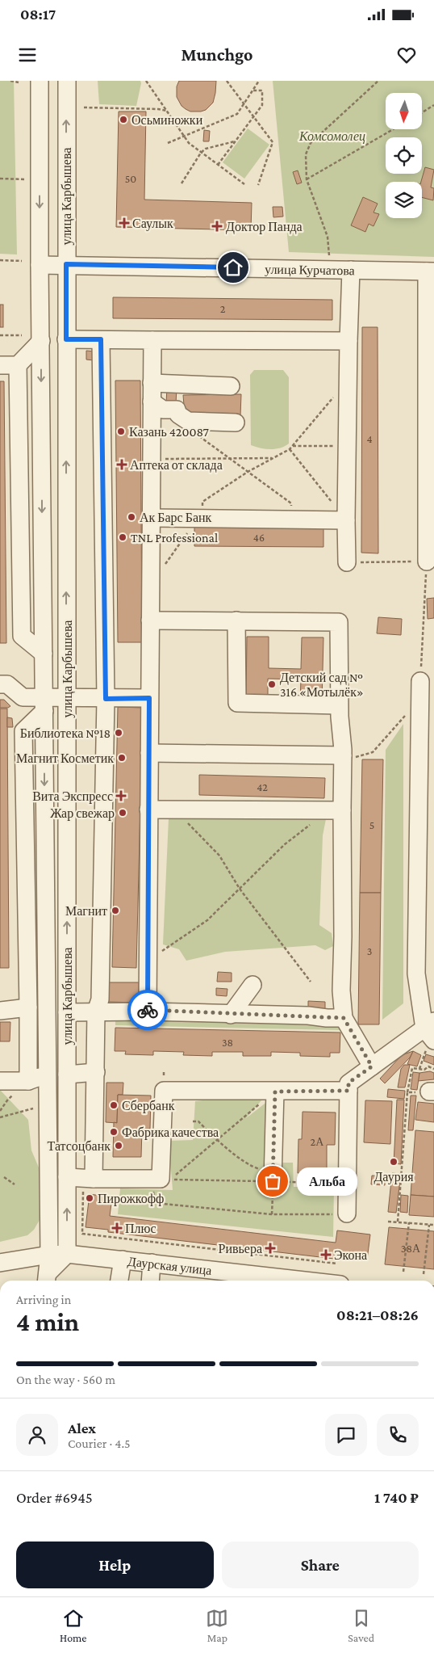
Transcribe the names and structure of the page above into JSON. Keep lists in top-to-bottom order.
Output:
{
  "streets": {
    "street": ["улица Карбышева", "улица Курчатова", "Даурская улица"]
  },
  "crossings": [
    ["улица Карбышева", "улица Курчатова"],
    ["улица Карбышева", "Даурская улица"]
  ],
  "parks": ["Комсомолец"],
  "places": {
    "other": [
      "Осьминожки",
      "Казань 420087",
      "Ак Барс Банк",
      "TNL Professional",
      "Детский сад № 316 «Мотылёк»",
      "Библиотека №18",
      "Магнит Косметик",
      "Жар свежар",
      "Магнит",
      "Сбербанк",
      "Фабрика качества",
      "Татсоцбанк",
      "Даурия",
      "Альба",
      "Пирожкофф"
    ],
    "health": [
      "Саулык",
      "Доктор Панда",
      "Аптека от склада",
      "Вита Экспресс",
      "Плюс",
      "Ривьера",
      "Экона"
    ]
  },
  "house_numbers": [
    "50",
    "2",
    "4",
    "46",
    "42",
    "5",
    "3",
    "38",
    "2А",
    "38А"
  ],
  "north": "bottom",
  "page": {
    "status": "08:17",
    "header": "Munchgo",
    "bubble": "Альба",
    "heading": ["4 min", "Arriving in", "08:21–08:26"],
    "panel": [
      "Alex",
      "Courier · 4.5",
      "Order #6945",
      "1 740 ₽"
    ],
    "bar": "On the way · 560 m",
    "buttons": ["Help", "Share"],
    "tabs": ["Home", "Map", "Saved"]
  }
}
